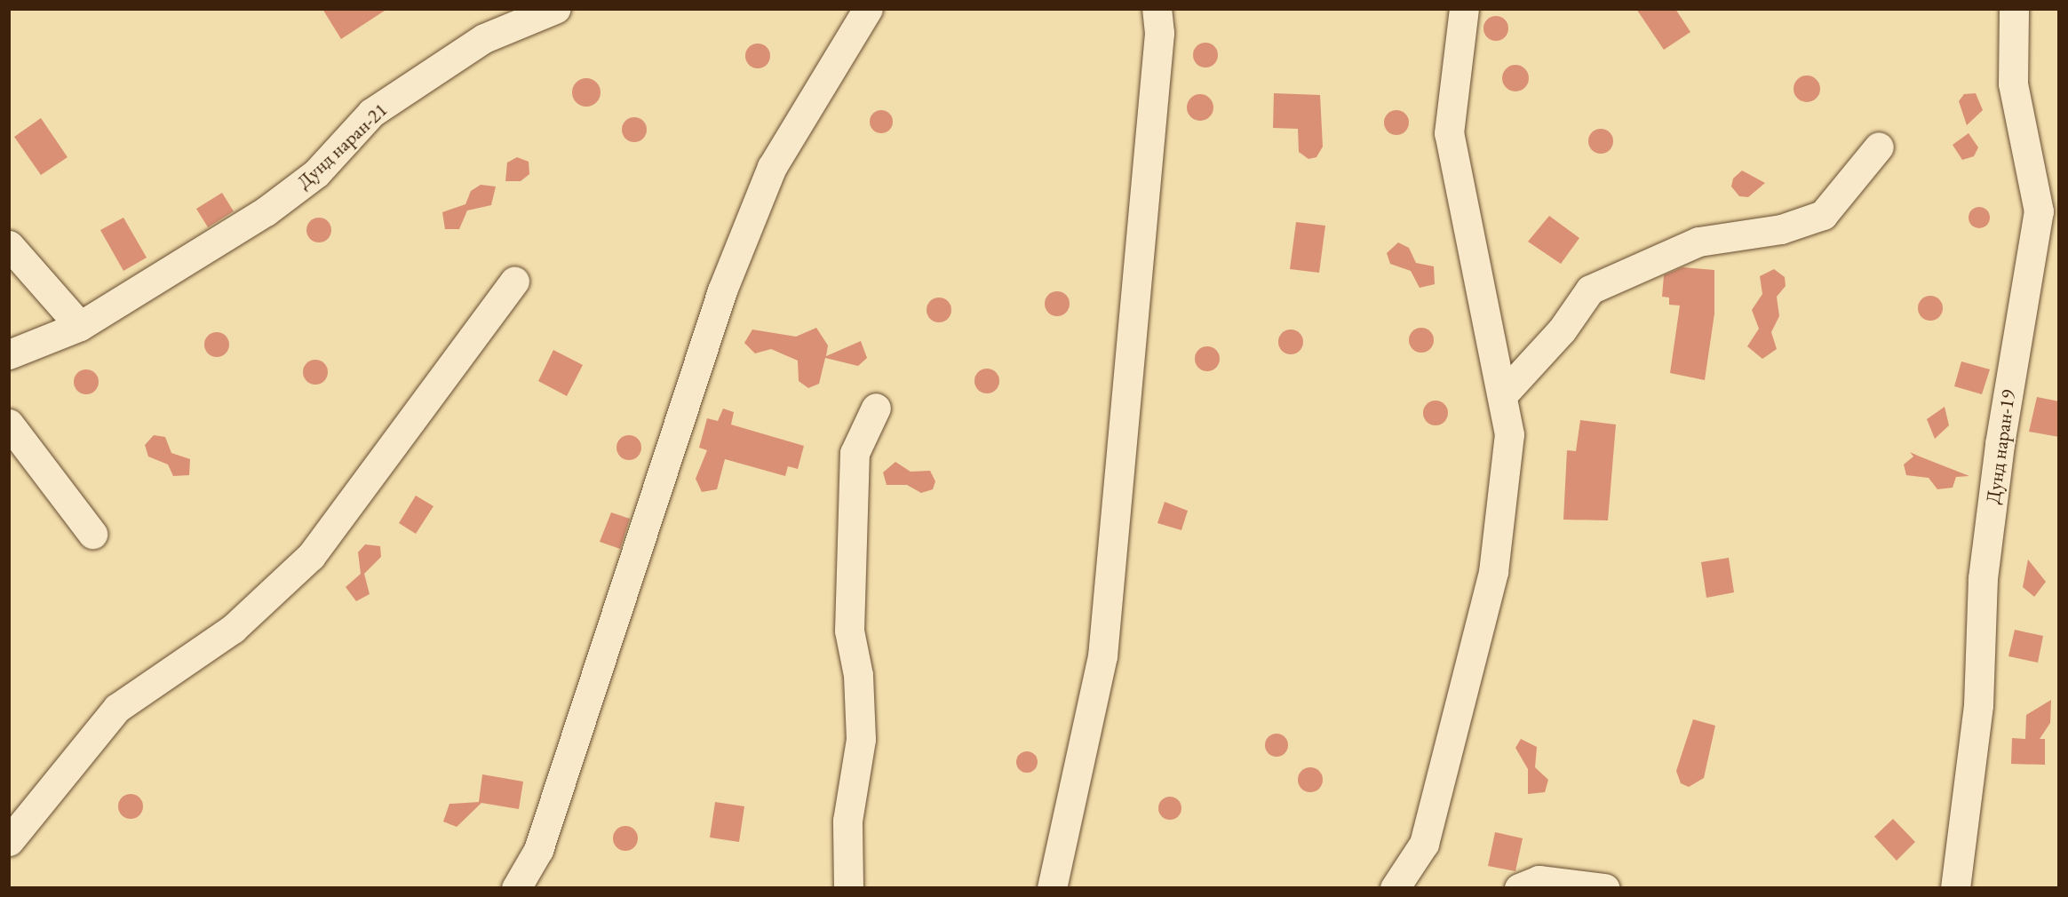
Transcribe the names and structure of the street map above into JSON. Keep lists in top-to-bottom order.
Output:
{
  "streets": {
    "street": ["Дунд наран-21", "Дунд наран-19"]
  }
}
